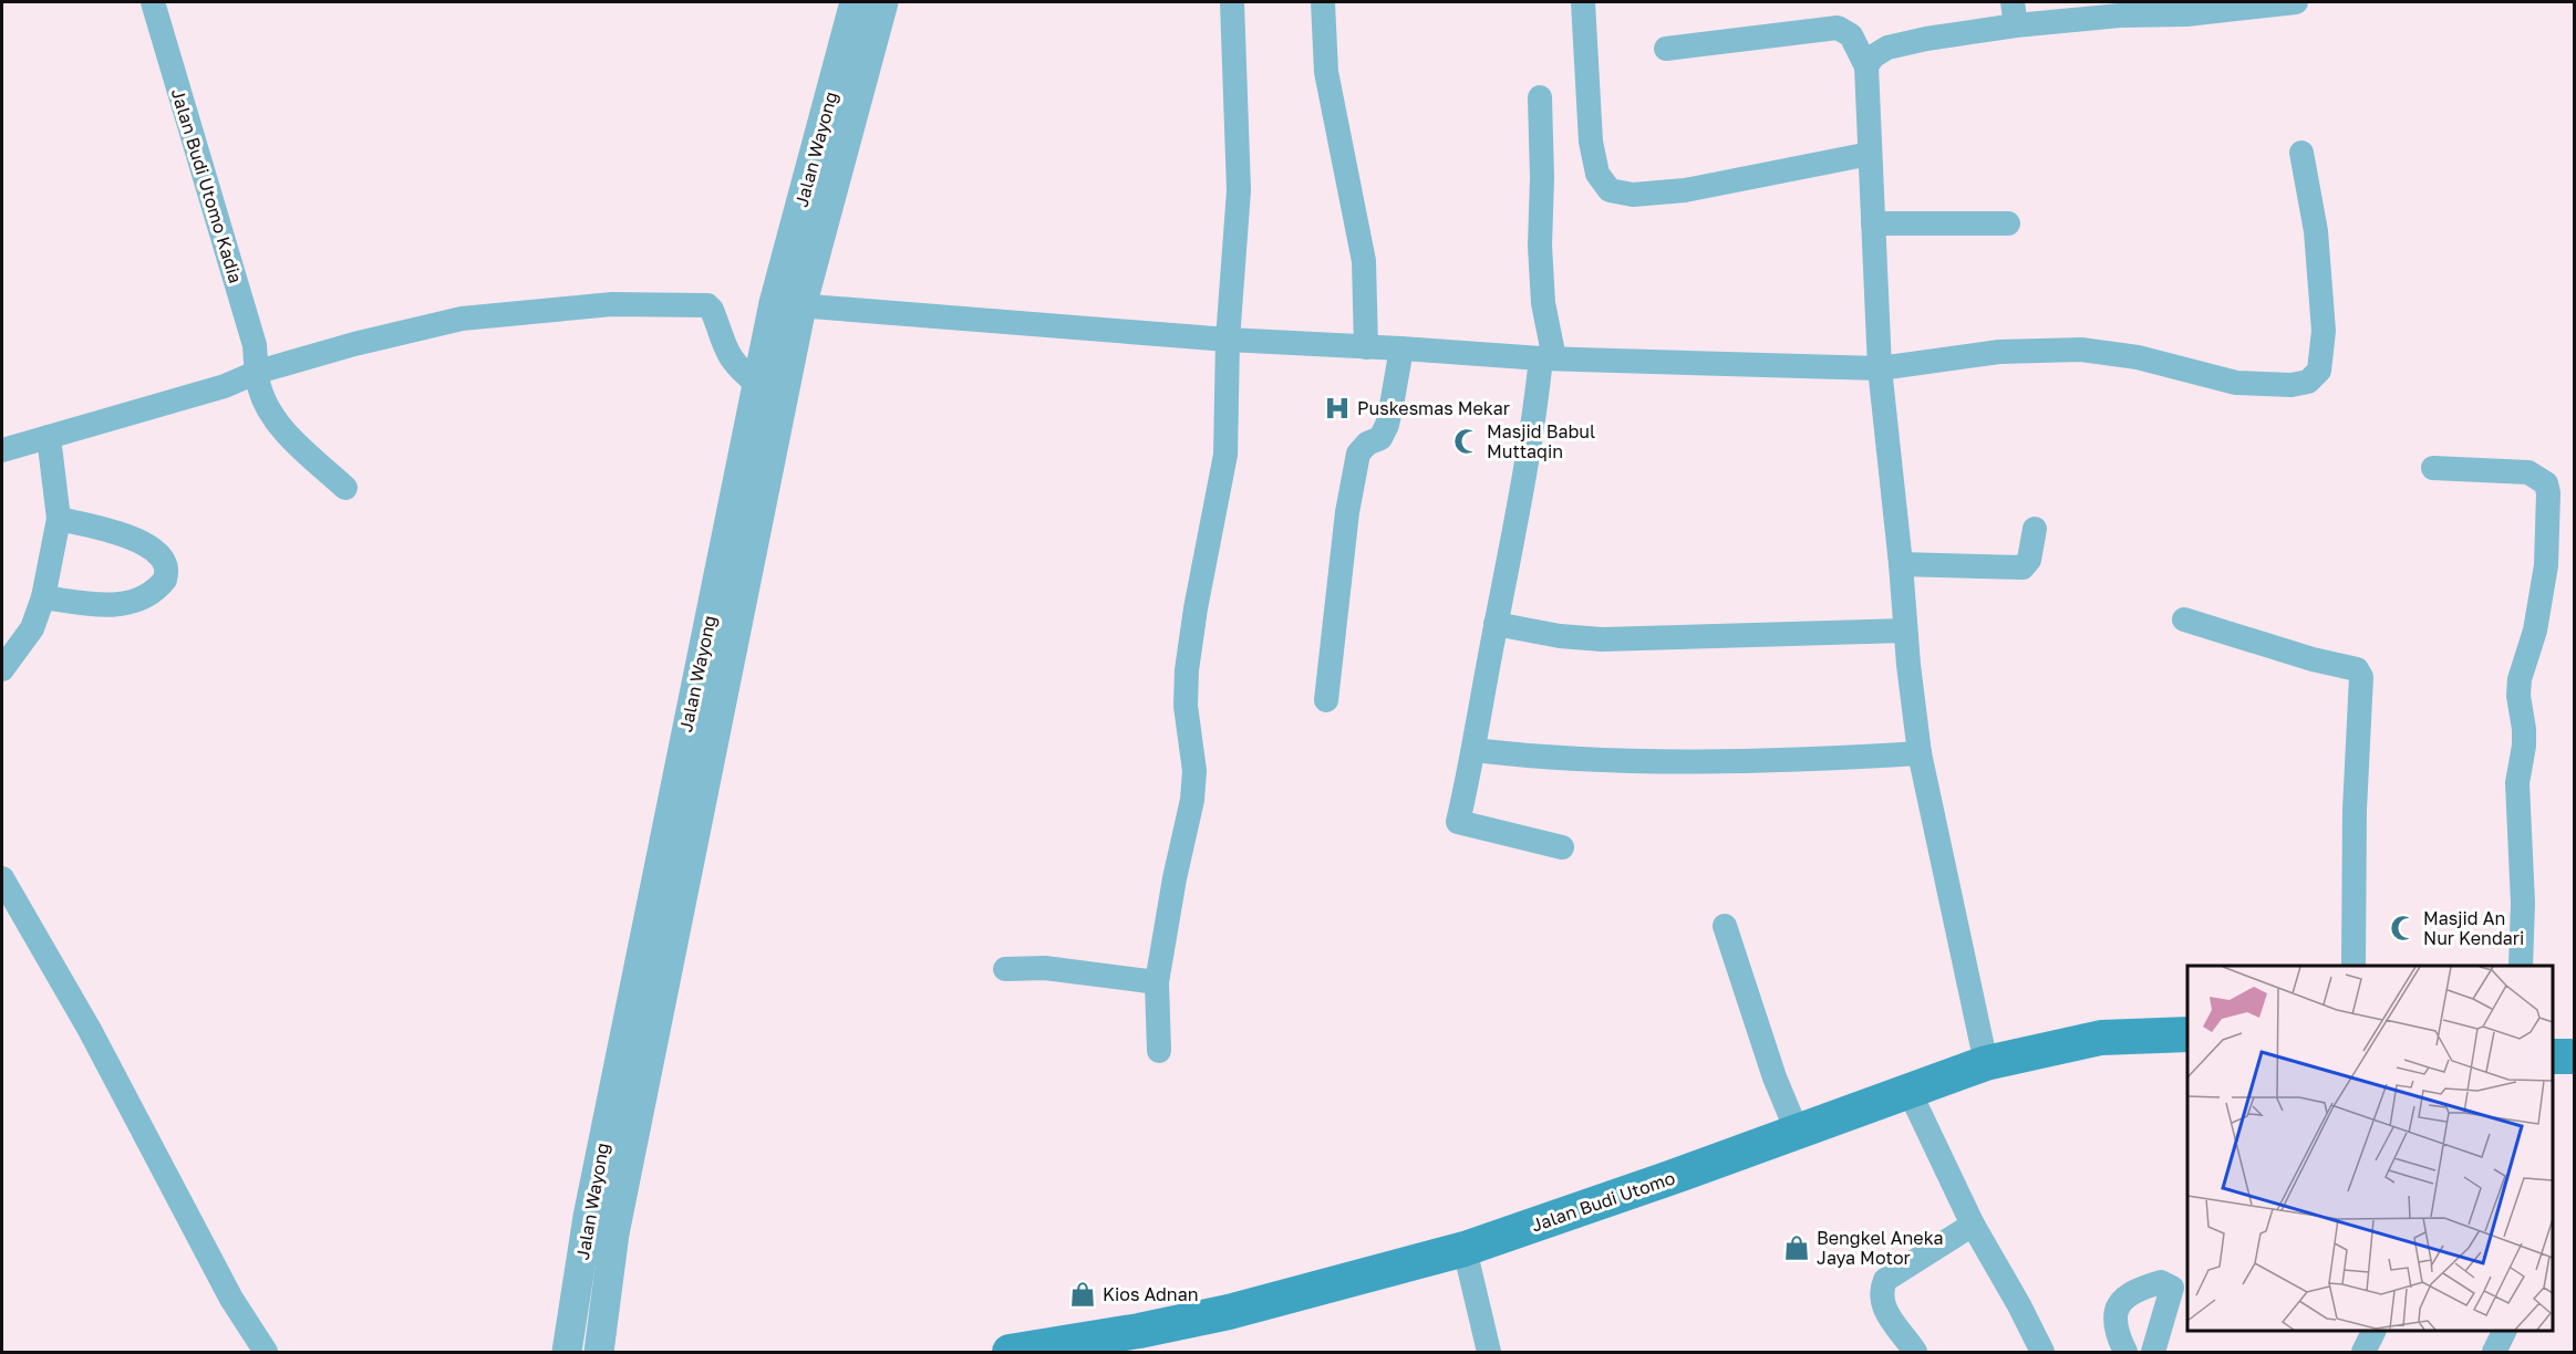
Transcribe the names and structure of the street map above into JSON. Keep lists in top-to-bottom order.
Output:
{
  "streets": {
    "main road": ["Jalan Budi Utomo"],
    "street": ["Jalan Wayong", "Jalan Budi Utomo Kadia"]
  },
  "places": {
    "hospital": ["Puskesmas Mekar"],
    "mosque": ["Masjid Babul Muttaqin", "Masjid An Nur Kendari"],
    "shop": ["Bengkel Aneka Jaya Motor", "Kios Adnan"]
  }
}
